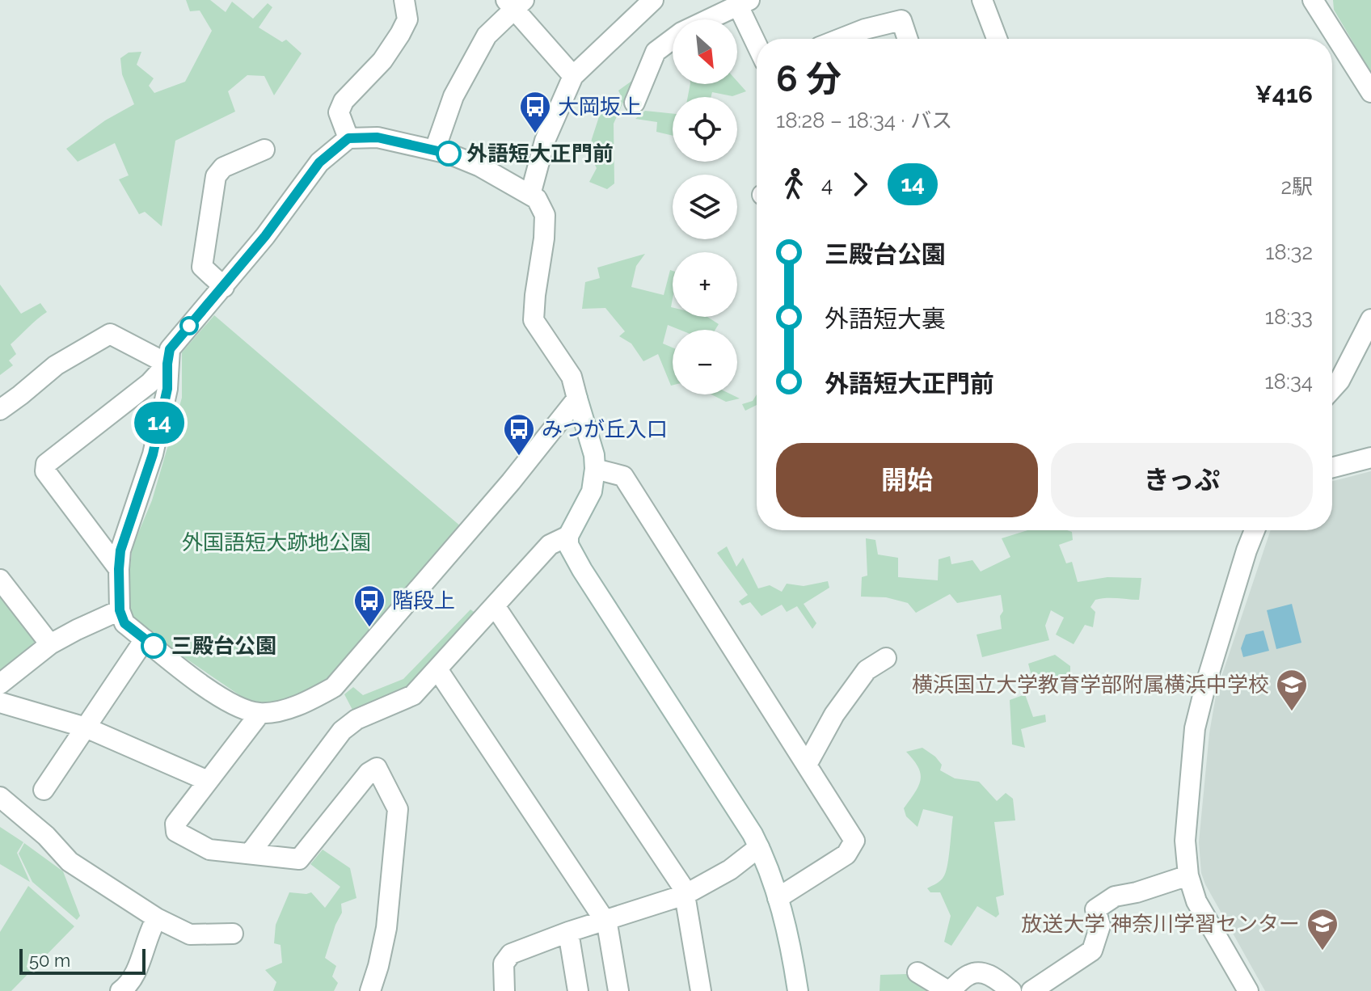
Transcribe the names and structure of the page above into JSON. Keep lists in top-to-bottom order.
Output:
{
  "parks": ["外国語短大跡地公園"],
  "places": {
    "bus stop": ["大岡坂上", "みつが丘入口", "階段上"],
    "other": ["外語短大正門前", "三殿台公園"],
    "school or university": ["横浜国立大学教育学部附属横浜中学校", "放送大学 神奈川学習センター"]
  },
  "lines": ["bus line 14"],
  "scale_bar": "50 m",
  "north": "bottom right",
  "page": {
    "on_map": "14",
    "map_buttons": ["+", "−"],
    "heading": ["6 分", "18:28 – 18:34 · バス", "¥416"],
    "legs": ["4", "14", "2駅"],
    "list": [
      {
        "name": "三殿台公園",
        "value": "18:32"
      },
      {
        "name": "外語短大裏",
        "value": "18:33"
      },
      {
        "name": "外語短大正門前",
        "value": "18:34"
      }
    ],
    "buttons": ["開始", "きっぷ"],
    "scale": "50 m"
  }
}
